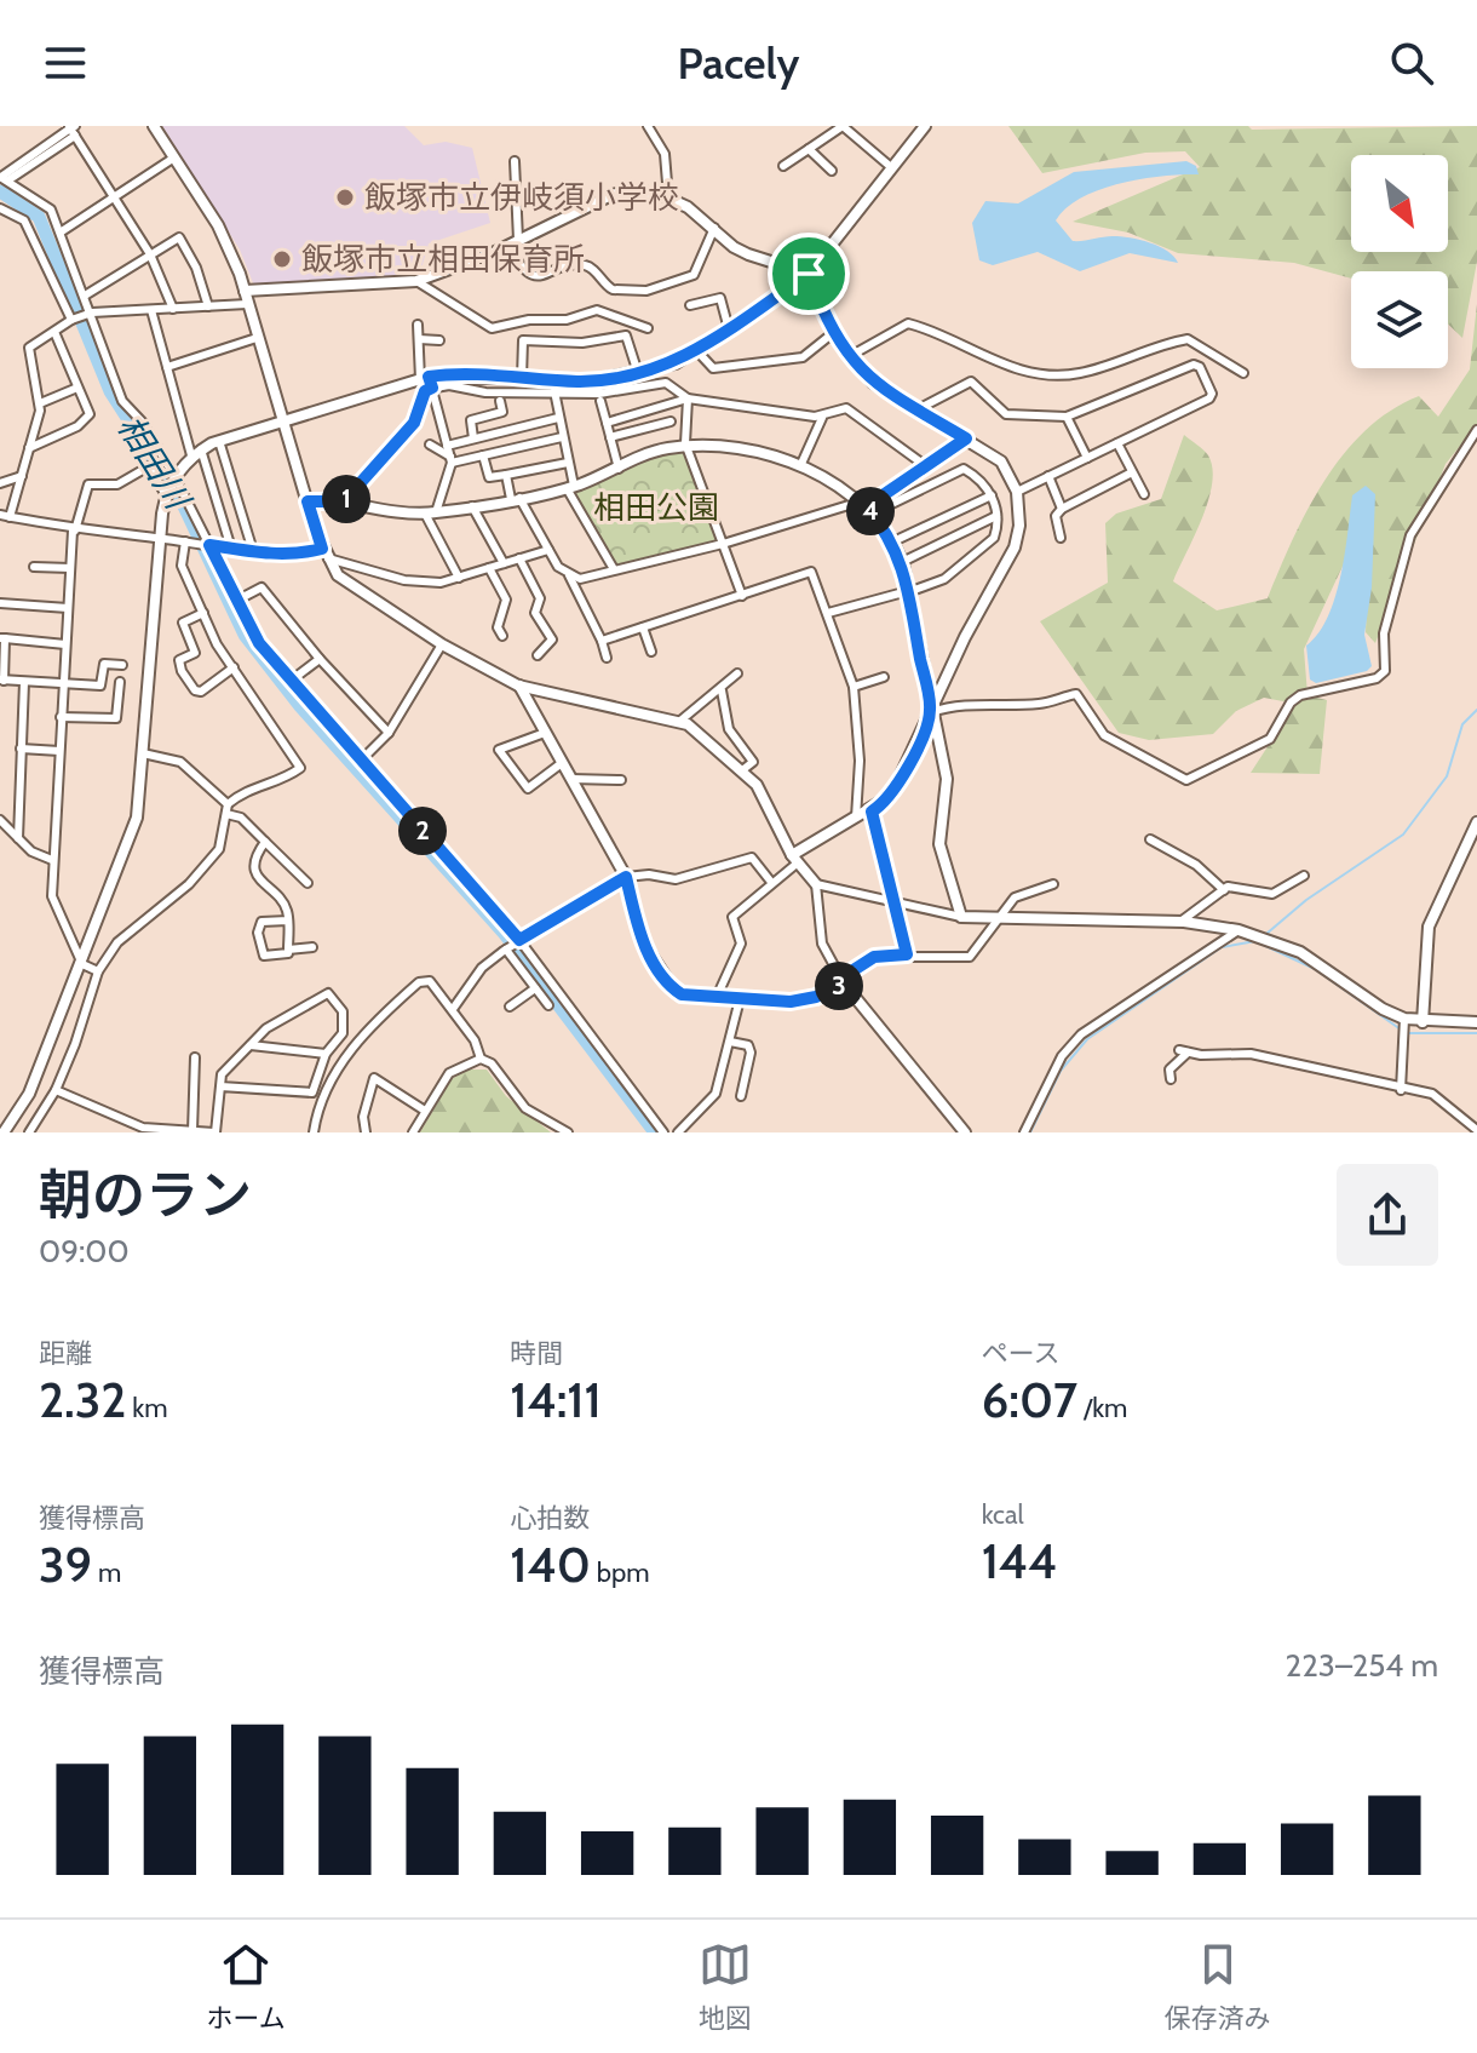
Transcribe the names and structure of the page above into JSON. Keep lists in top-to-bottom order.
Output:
{
  "water": ["相田川"],
  "parks": ["相田公園"],
  "places": ["飯塚市立伊岐須小学校", "飯塚市立相田保育所"],
  "north": "bottom right",
  "page": {
    "header": "Pacely",
    "pins": [
      "1",
      "4",
      "2",
      "3"
    ],
    "heading": ["朝のラン", "09:00"],
    "stats": [
      ["距離", "2.32 km"],
      ["時間", "14:11"],
      ["ペース", "6:07 /km"],
      ["獲得標高", "39 m"],
      ["心拍数", "140 bpm"],
      ["kcal", "144"]
    ],
    "chart": ["獲得標高", "223–254 m"],
    "tabs": ["ホーム", "地図", "保存済み"]
  }
}
